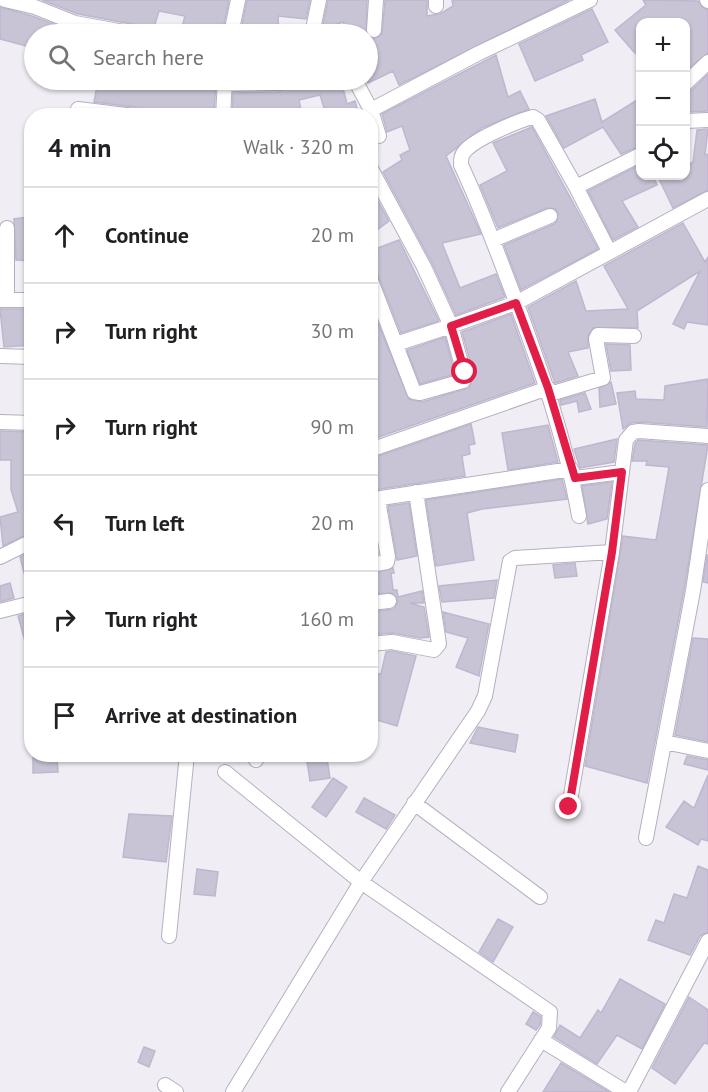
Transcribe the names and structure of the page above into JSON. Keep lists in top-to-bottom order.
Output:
{
  "page": {
    "map_buttons": ["+", "−"],
    "search": "Search here",
    "heading": ["4 min", "Walk · 320 m"],
    "list": [
      ["Continue", "20 m"],
      ["Turn right", "30 m"],
      ["Turn right", "90 m"],
      ["Turn left", "20 m"],
      ["Turn right", "160 m"],
      "Arrive at destination"
    ]
  }
}
